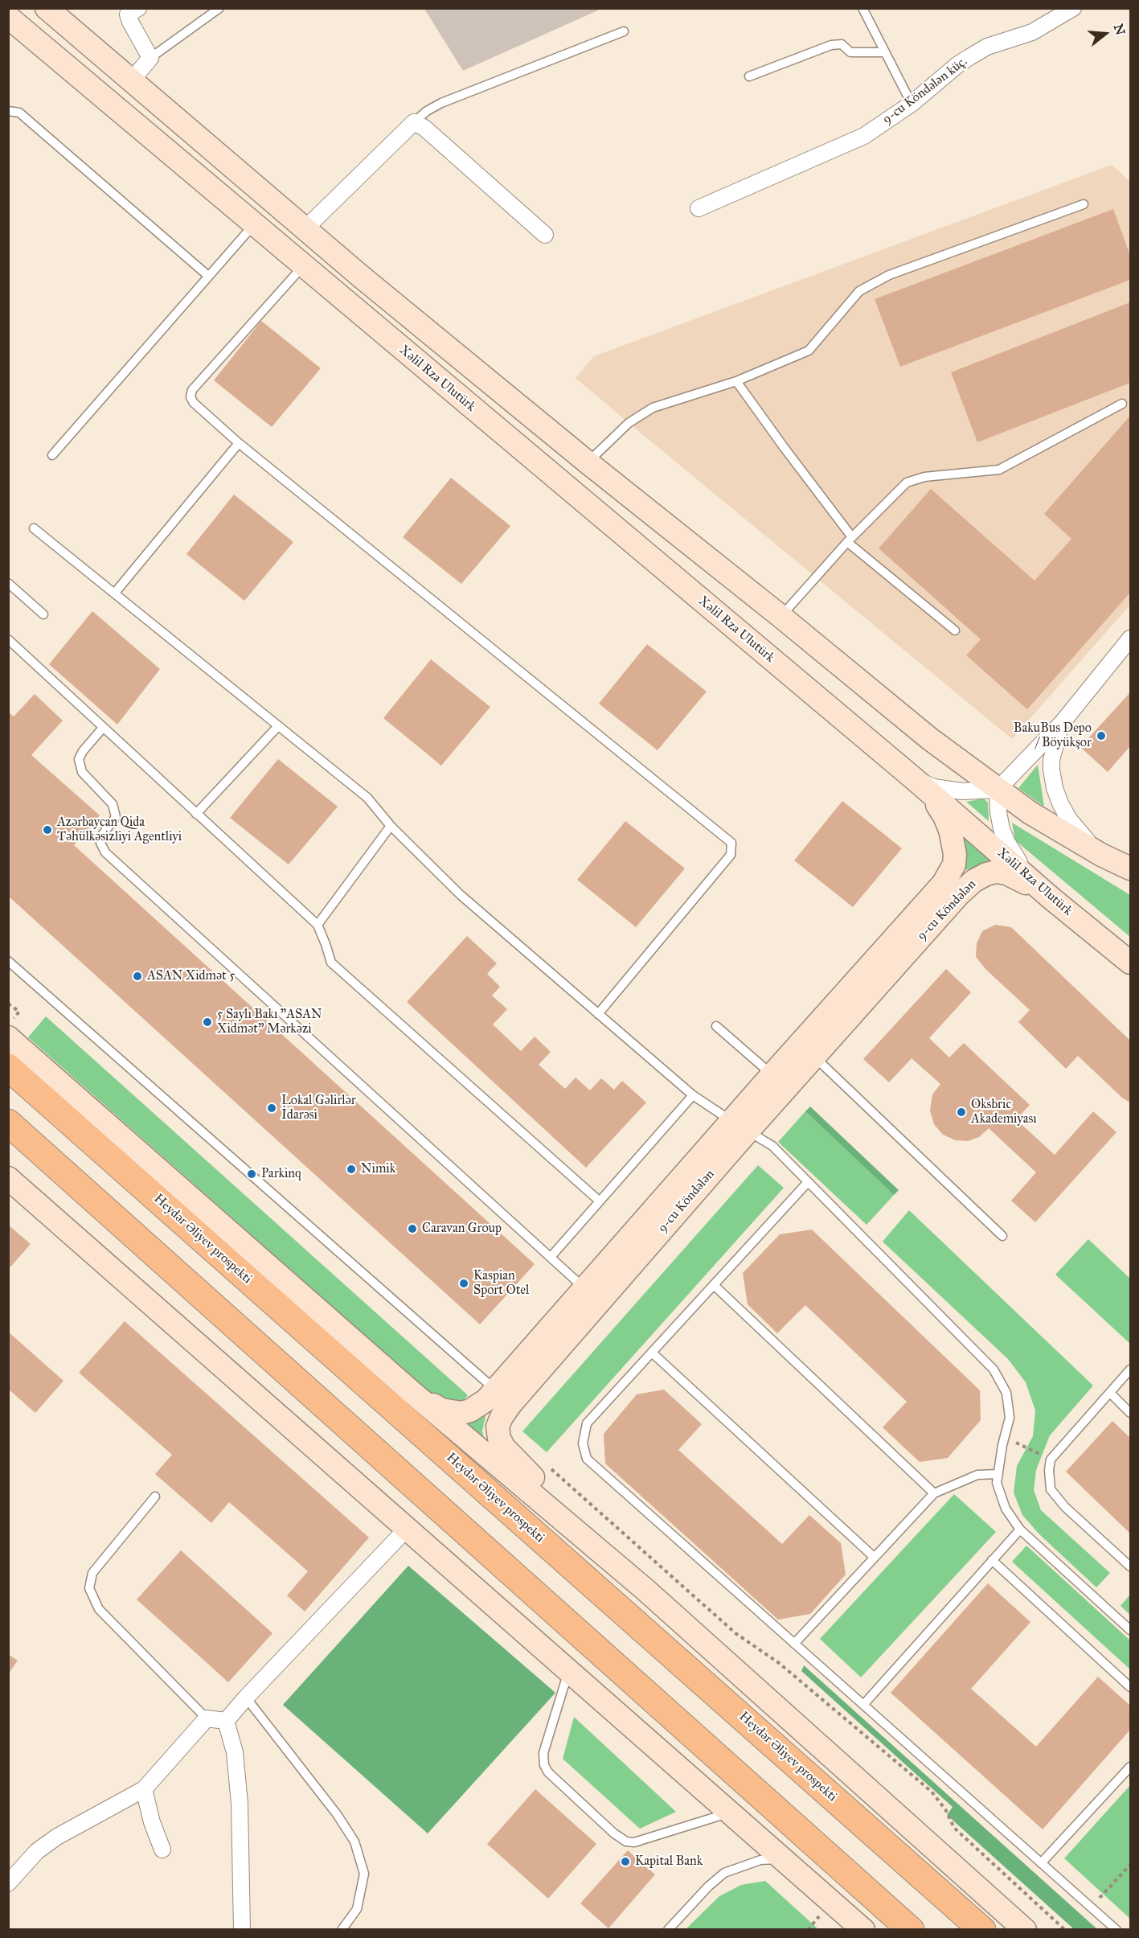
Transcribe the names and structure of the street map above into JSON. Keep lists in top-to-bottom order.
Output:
{
  "streets": {
    "highway": ["Heydər Əliyev prospekti"],
    "main road": ["Xəlil Rza Ulutürk", "9-cu Köndələn"],
    "street": ["9-cu Köndələn küç."]
  },
  "crossings": [
    ["Xəlil Rza Ulutürk", "9-cu Köndələn"]
  ],
  "places": [
    "BakuBus Depo / Böyükşor",
    "Azərbaycan Qida Təhülkəsizliyi Agentliyi",
    "ASAN Xidmət 5",
    "5 Saylı Bakı \"ASAN Xidmət\" Mərkəzi",
    "Lokal Gəlirlər İdarəsi",
    "Oksbric Akademiyası",
    "Nimik",
    "Parkinq",
    "Caravan Group",
    "Kaspian Sport Otel",
    "Kapital Bank"
  ],
  "north": "right"
}
